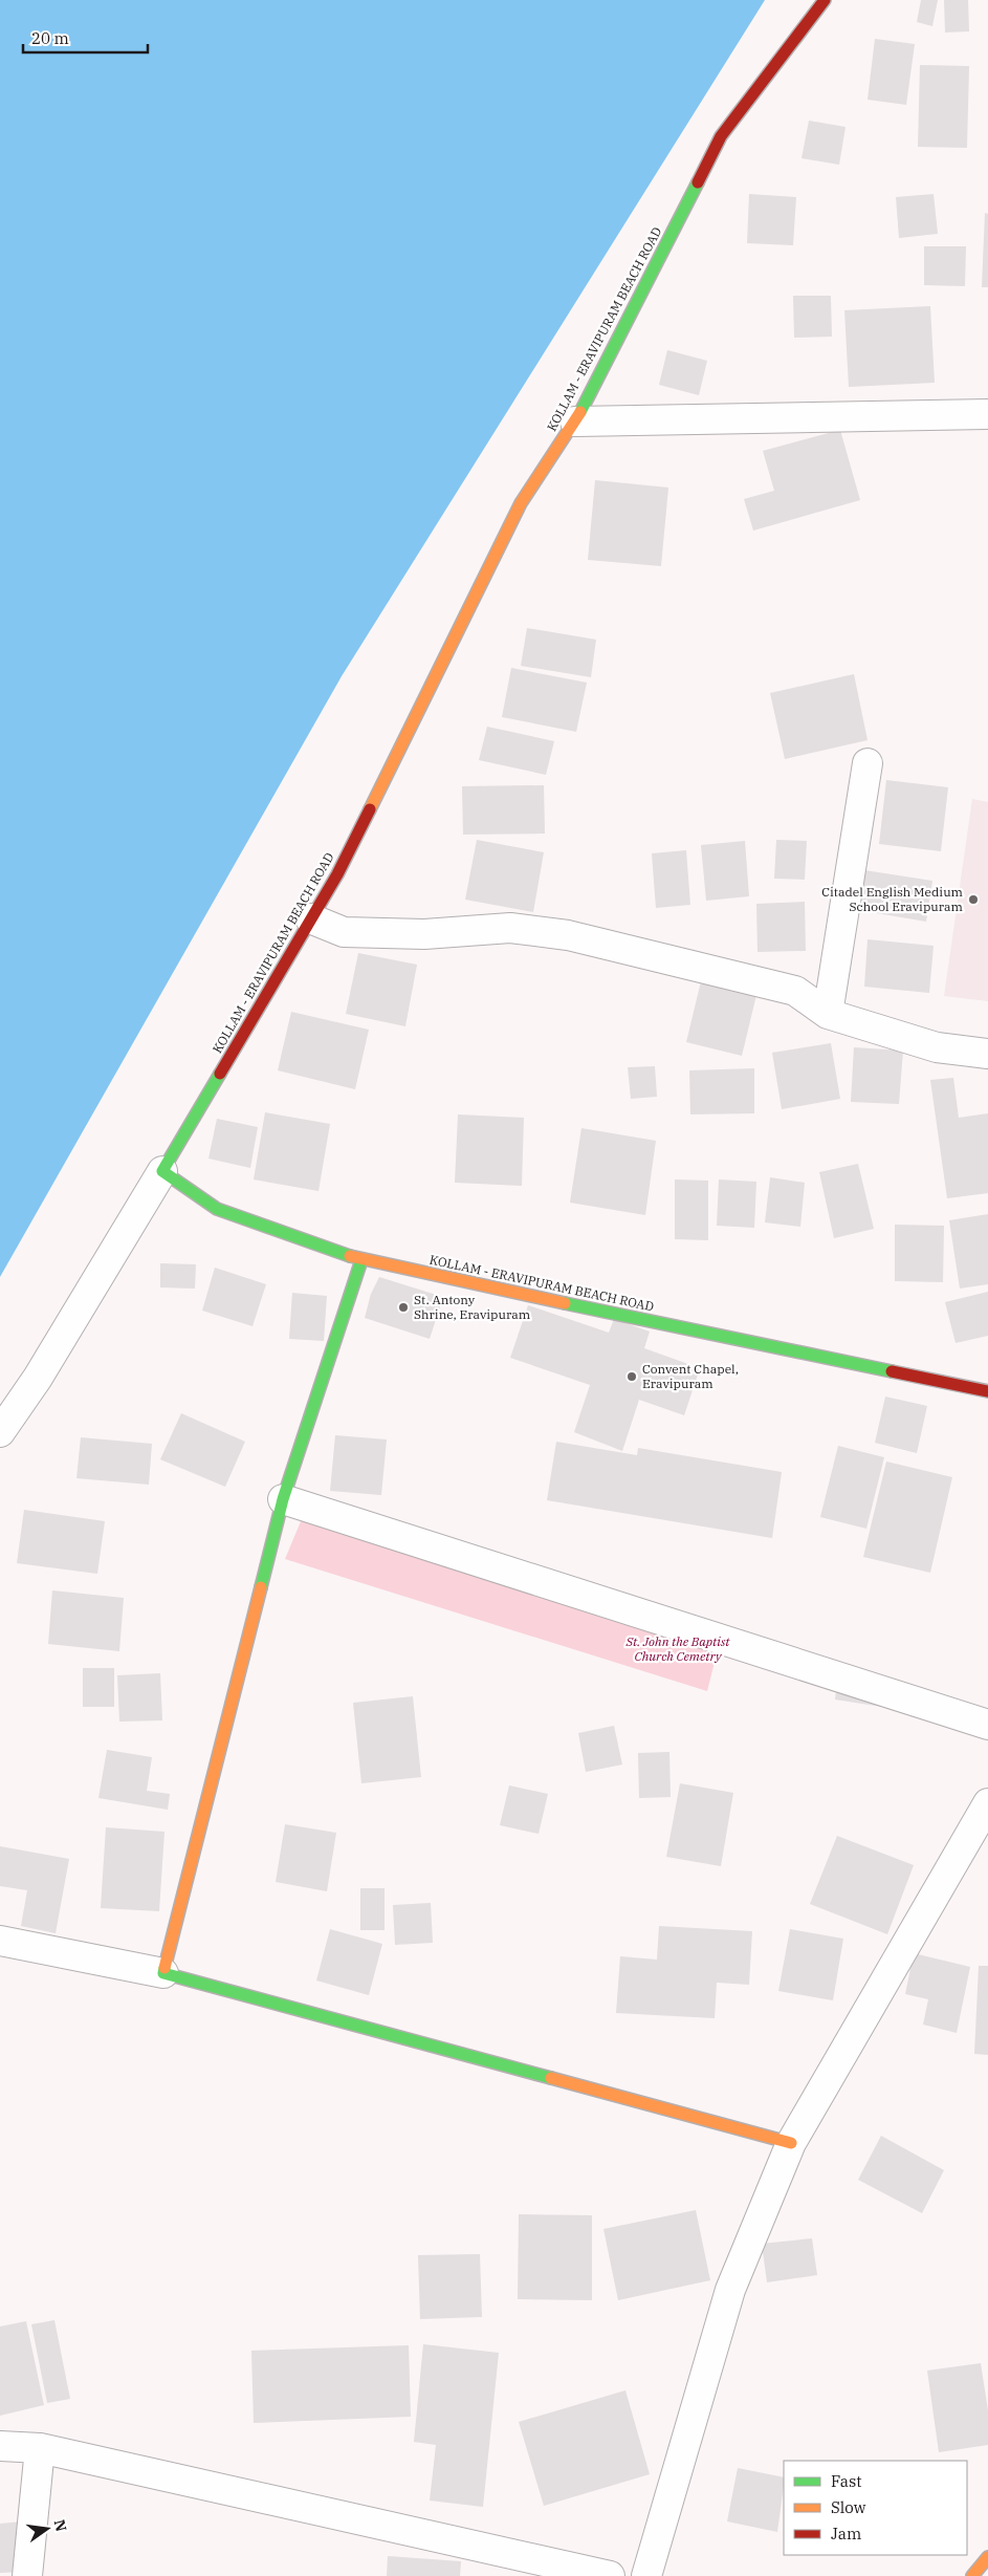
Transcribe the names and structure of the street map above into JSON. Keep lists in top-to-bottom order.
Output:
{
  "streets": {
    "main road": ["KOLLAM - ERAVIPURAM BEACH ROAD"]
  },
  "parks": ["St. John the Baptist Church Cemetry"],
  "places": ["Citadel English Medium School Eravipuram", "St. Antony Shrine, Eravipuram", "Convent Chapel, Eravipuram"],
  "legend": ["Fast", "Slow", "Jam"],
  "scale_bar": "20 m",
  "north": "right"
}
